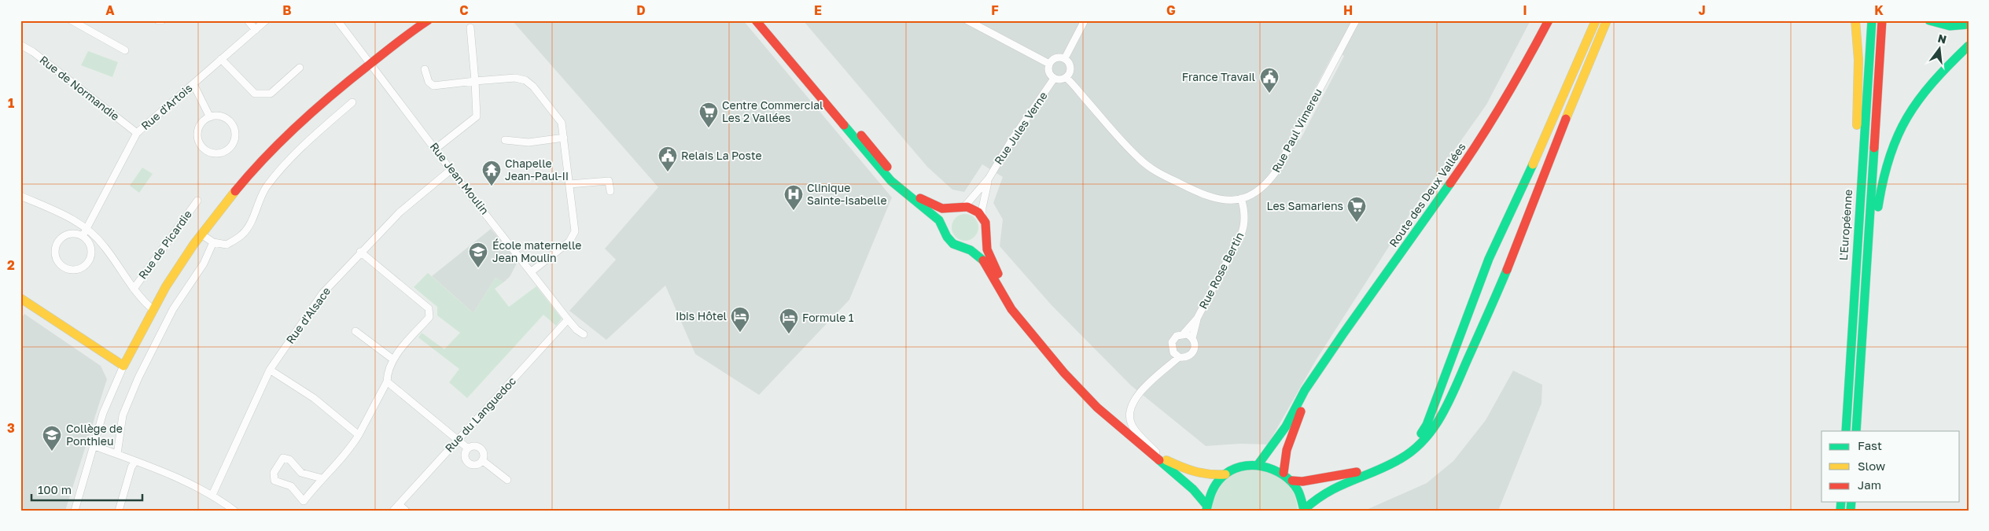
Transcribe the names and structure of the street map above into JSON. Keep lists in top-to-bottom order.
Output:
{
  "streets": {
    "main road": ["Route des Deux Vallées", "L'Européenne"],
    "street": [
      "Rue de Normandie",
      "Rue d'Artois",
      "Rue Jules Verne",
      "Rue Paul Vimereu",
      "Rue Jean Moulin",
      "Rue de Picardie",
      "Rue Rose Bertin",
      "Rue d'Alsace",
      "Rue du Languedoc"
    ]
  },
  "crossings": [
    ["Rue de Normandie", "Rue d'Artois"],
    ["Rue d'Artois", "Rue de Picardie"],
    ["Rue Jules Verne", "Rue Paul Vimereu"],
    ["Rue Paul Vimereu", "Rue Rose Bertin"],
    ["Rue Jean Moulin", "Rue d'Alsace"],
    ["Rue Jean Moulin", "Rue du Languedoc"]
  ],
  "places": {
    "public building": ["France Travail", "Relais La Poste"],
    "supermarket": ["Centre Commercial Les 2 Vallées", "Les Samariens"],
    "temple": ["Chapelle Jean-Paul-II"],
    "hospital": ["Clinique Sainte-Isabelle"],
    "school or university": ["École maternelle Jean Moulin", "Collège de Ponthieu"],
    "hotel": ["Ibis Hôtel", "Formule 1"]
  },
  "legend": ["Fast", "Slow", "Jam"],
  "scale_bar": "100 m",
  "north": "top",
  "grid": {
    "columns": [
      "A",
      "B",
      "C",
      "D",
      "E",
      "F",
      "G",
      "H",
      "I",
      "J",
      "K"
    ],
    "rows": ["1", "2", "3"]
  }
}
